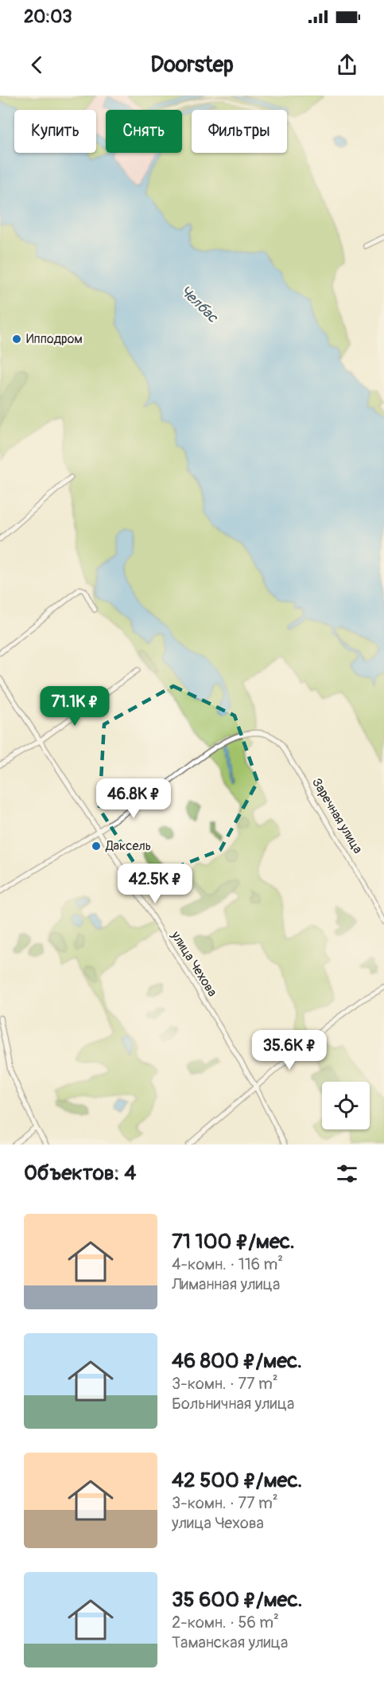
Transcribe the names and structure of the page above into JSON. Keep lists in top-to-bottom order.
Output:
{
  "streets": {
    "street": ["Заречная улица", "улица Чехова"]
  },
  "crossings": [
    ["Заречная улица", "улица Чехова"]
  ],
  "water": ["Челбас"],
  "places": ["Ипподром", "Даксель"],
  "page": {
    "status": "20:03",
    "header": "Doorstep",
    "chip": ["Купить", "Снять", "Фильтры"],
    "price": [
      "71.1K ₽",
      "46.8K ₽",
      "42.5K ₽",
      "35.6K ₽"
    ],
    "heading": "Объектов: 4",
    "list": [
      {
        "name": "71 100 ₽/мес.",
        "note": "4-комн. · 116 m² · Лиманная улица"
      },
      {
        "name": "46 800 ₽/мес.",
        "note": "3-комн. · 77 m² · Больничная улица"
      },
      {
        "name": "42 500 ₽/мес.",
        "note": "3-комн. · 77 m² · улица Чехова"
      },
      {
        "name": "35 600 ₽/мес.",
        "note": "2-комн. · 56 m² · Таманская улица"
      }
    ]
  }
}
